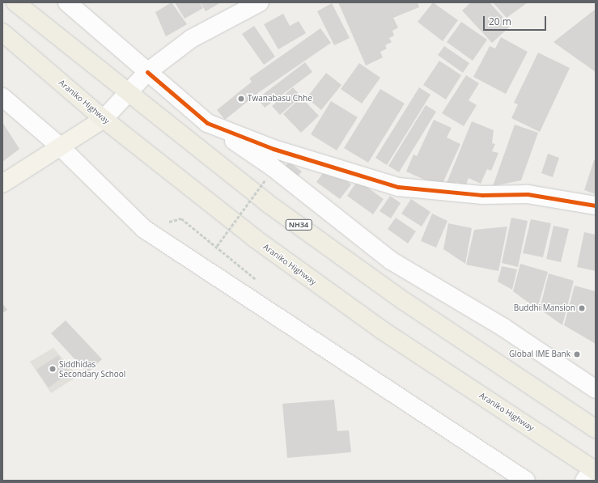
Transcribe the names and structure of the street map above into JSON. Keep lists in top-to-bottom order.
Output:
{
  "streets": {
    "highway": ["Araniko Highway", "NH34"]
  },
  "places": [
    "Twanabasu Chhe",
    "Buddhi Mansion",
    "Global IME Bank",
    "Siddhidas Secondary School"
  ],
  "scale_bar": "20 m"
}
